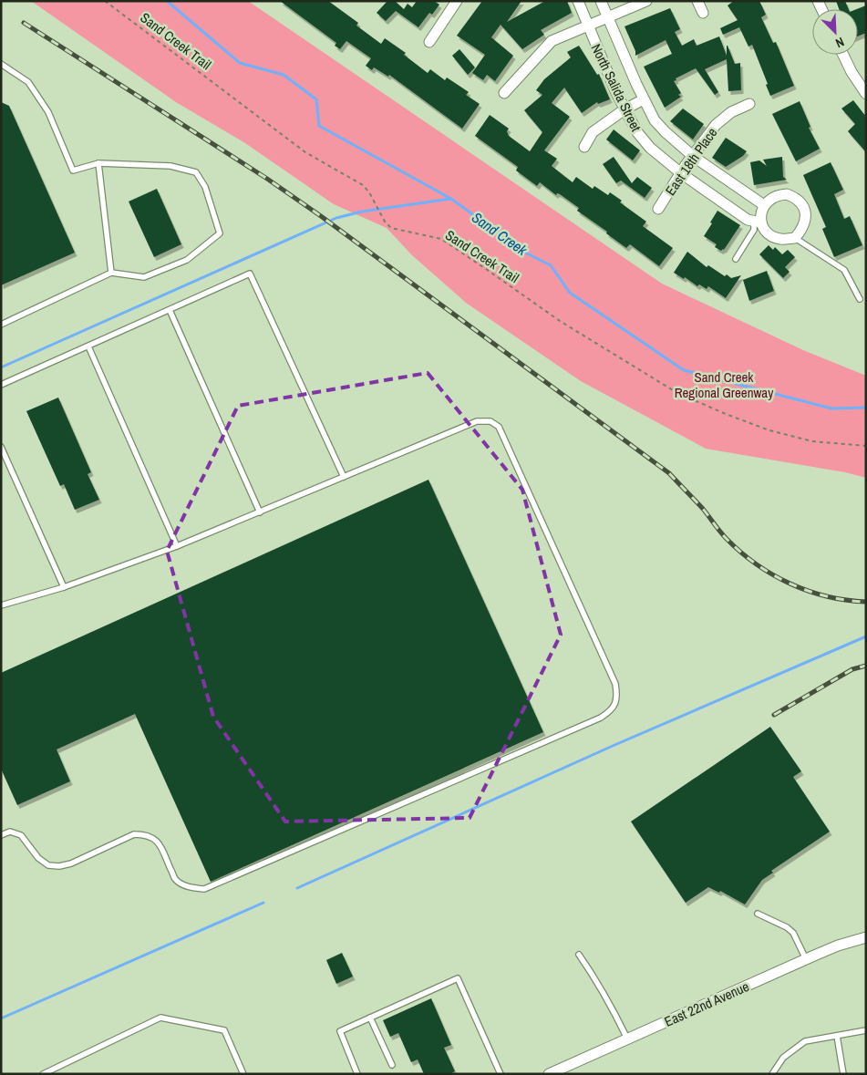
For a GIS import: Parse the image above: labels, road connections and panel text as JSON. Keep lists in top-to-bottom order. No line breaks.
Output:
{"streets":{"street":["North Salida Street","East 18th Place","East 22nd Avenue"],"path":["Sand Creek Trail"]},"crossings":[["North Salida Street","East 18th Place"]],"water":["Sand Creek"],"parks":["Sand Creek Regional Greenway"],"north":"bottom right"}
